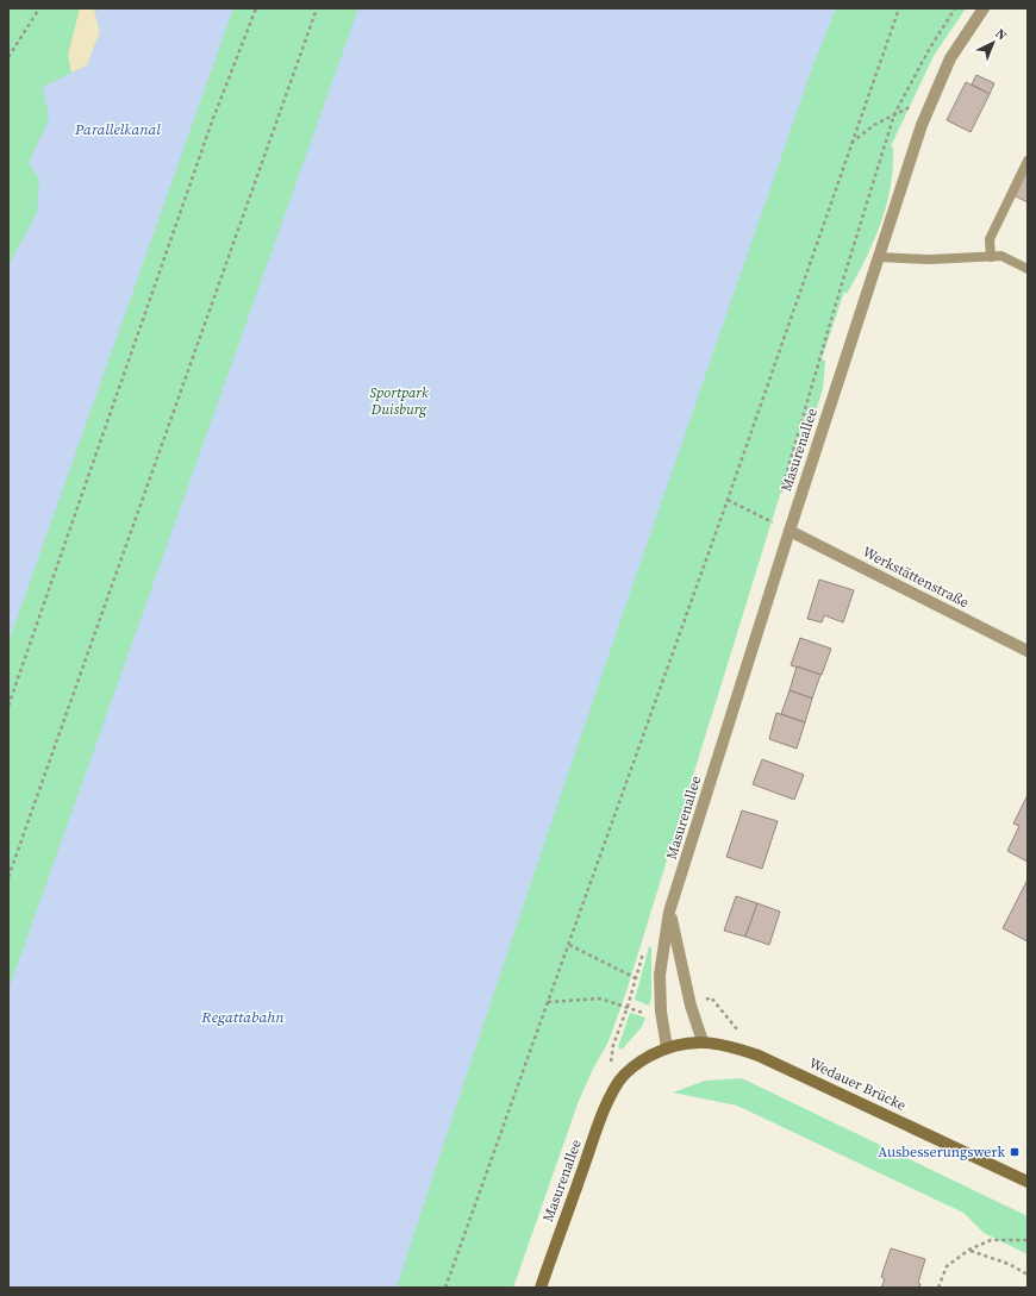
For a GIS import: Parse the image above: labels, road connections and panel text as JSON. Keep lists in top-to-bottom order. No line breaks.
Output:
{"streets":{"main road":["Masurenallee","Wedauer Brücke"],"street":["Werkstättenstraße"]},"crossings":[["Masurenallee","Werkstättenstraße"],["Masurenallee","Wedauer Brücke"]],"water":["Parallelkanal","Regattabahn"],"parks":["Sportpark Duisburg"],"places":{"transit":["Ausbesserungswerk"]},"north":"top right"}
